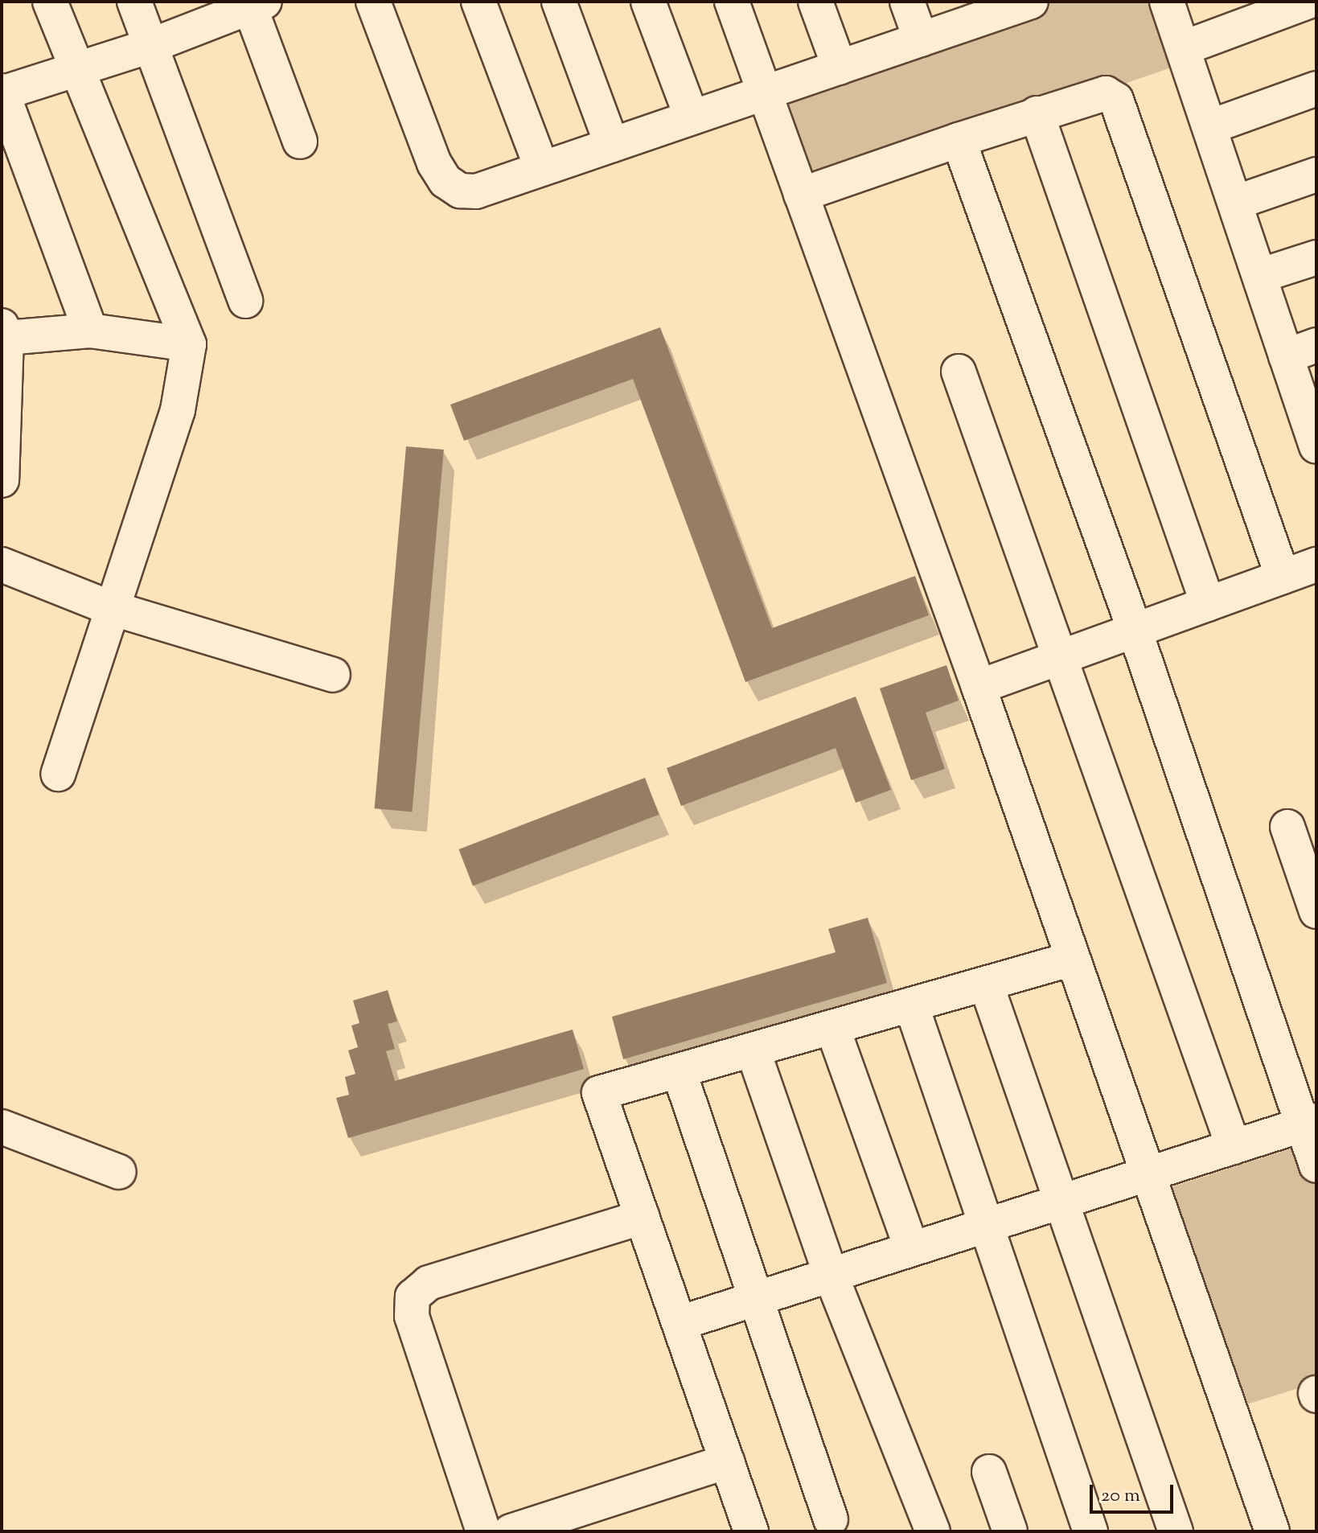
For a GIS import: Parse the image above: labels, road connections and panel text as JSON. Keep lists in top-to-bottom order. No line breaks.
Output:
{"scale_bar":"20 m"}
